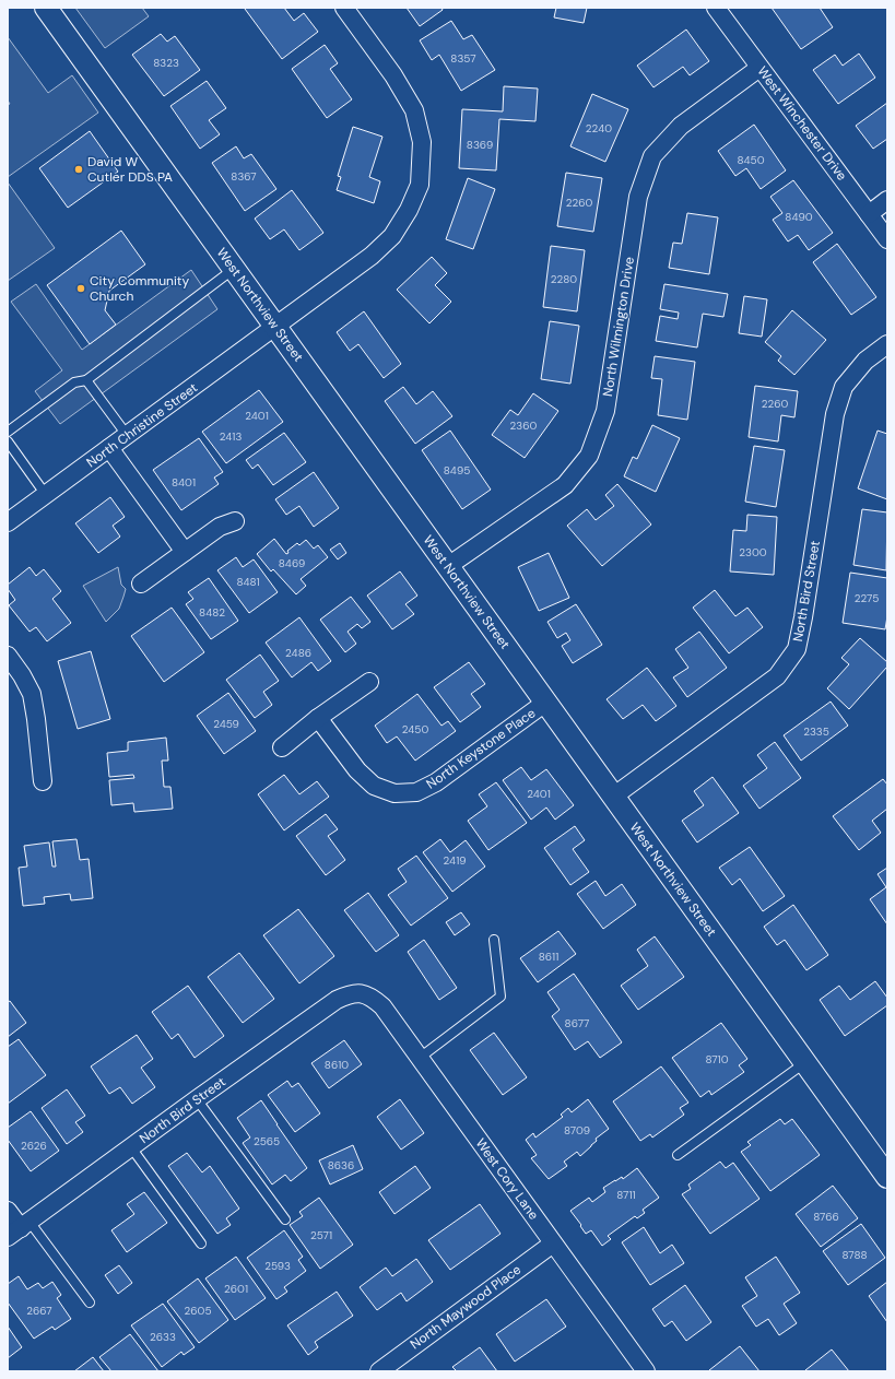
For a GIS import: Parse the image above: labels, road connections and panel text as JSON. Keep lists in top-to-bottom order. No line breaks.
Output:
{"streets":{"street":["West Winchester Drive","West Northview Street","North Wilmington Drive","North Christine Street","North Bird Street","North Keystone Place","West Cory Lane","North Maywood Place"]},"crossings":[["West Winchester Drive","North Wilmington Drive"],["West Northview Street","North Wilmington Drive"],["West Northview Street","North Christine Street"],["West Northview Street","North Bird Street"],["West Northview Street","North Keystone Place"],["North Bird Street","West Cory Lane"],["West Cory Lane","North Maywood Place"]],"places":["David W Cutler DDS PA","City Community Church"],"house_numbers":["8357","8323","2240","8369","8450","8367","2260","8490","2280","2260","2401","2360","2413","8495","8401","2300","8469","8481","2275","8482","2486","2459","2450","2335","2401","2419","8611","8677","8710","8610","8709","2565","2626","8636","8711","8766","2571","8788","2593","2601","2667","2605","2633"]}
